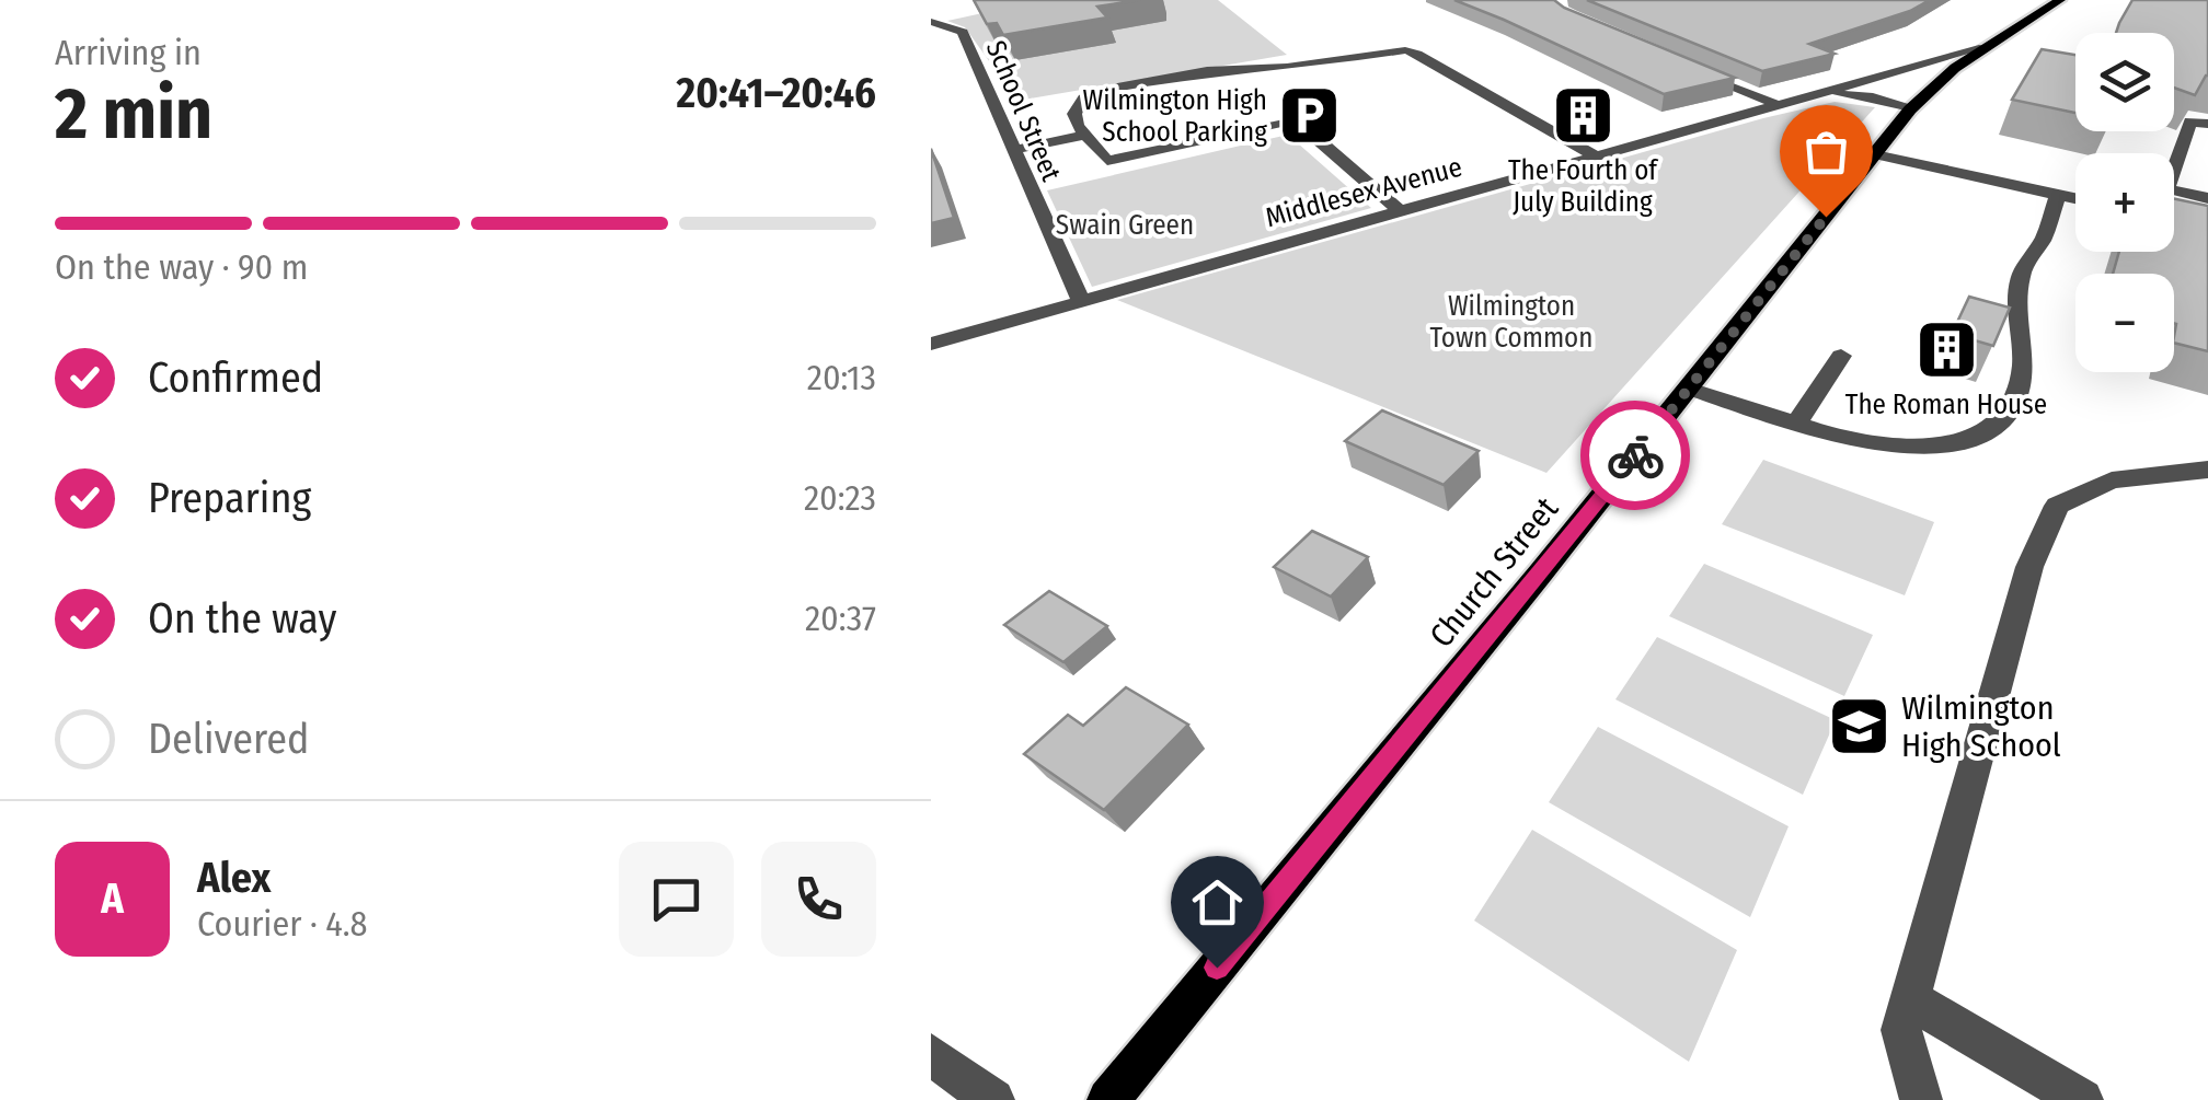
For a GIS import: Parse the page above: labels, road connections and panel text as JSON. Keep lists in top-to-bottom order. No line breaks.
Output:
{"streets":{"main road":["Middlesex Avenue","Church Street"],"street":["School Street"]},"crossings":[["School Street","Middlesex Avenue"],["Middlesex Avenue","Church Street"]],"parks":["Swain Green","Wilmington Town Common"],"places":{"parking":["Wilmington High School Parking"],"building":["The Fourth of July Building","The Roman House"],"school or university":["Wilmington High School"]},"page":{"heading":["2 min","Arriving in","20:41–20:46"],"panel":["Alex","Courier · 4.8"],"map_buttons":["+","−"],"bar":"On the way · 90 m","list":[["Confirmed","20:13"],["Preparing","20:23"],["On the way","20:37"],"Delivered"],"round":"A"}}
